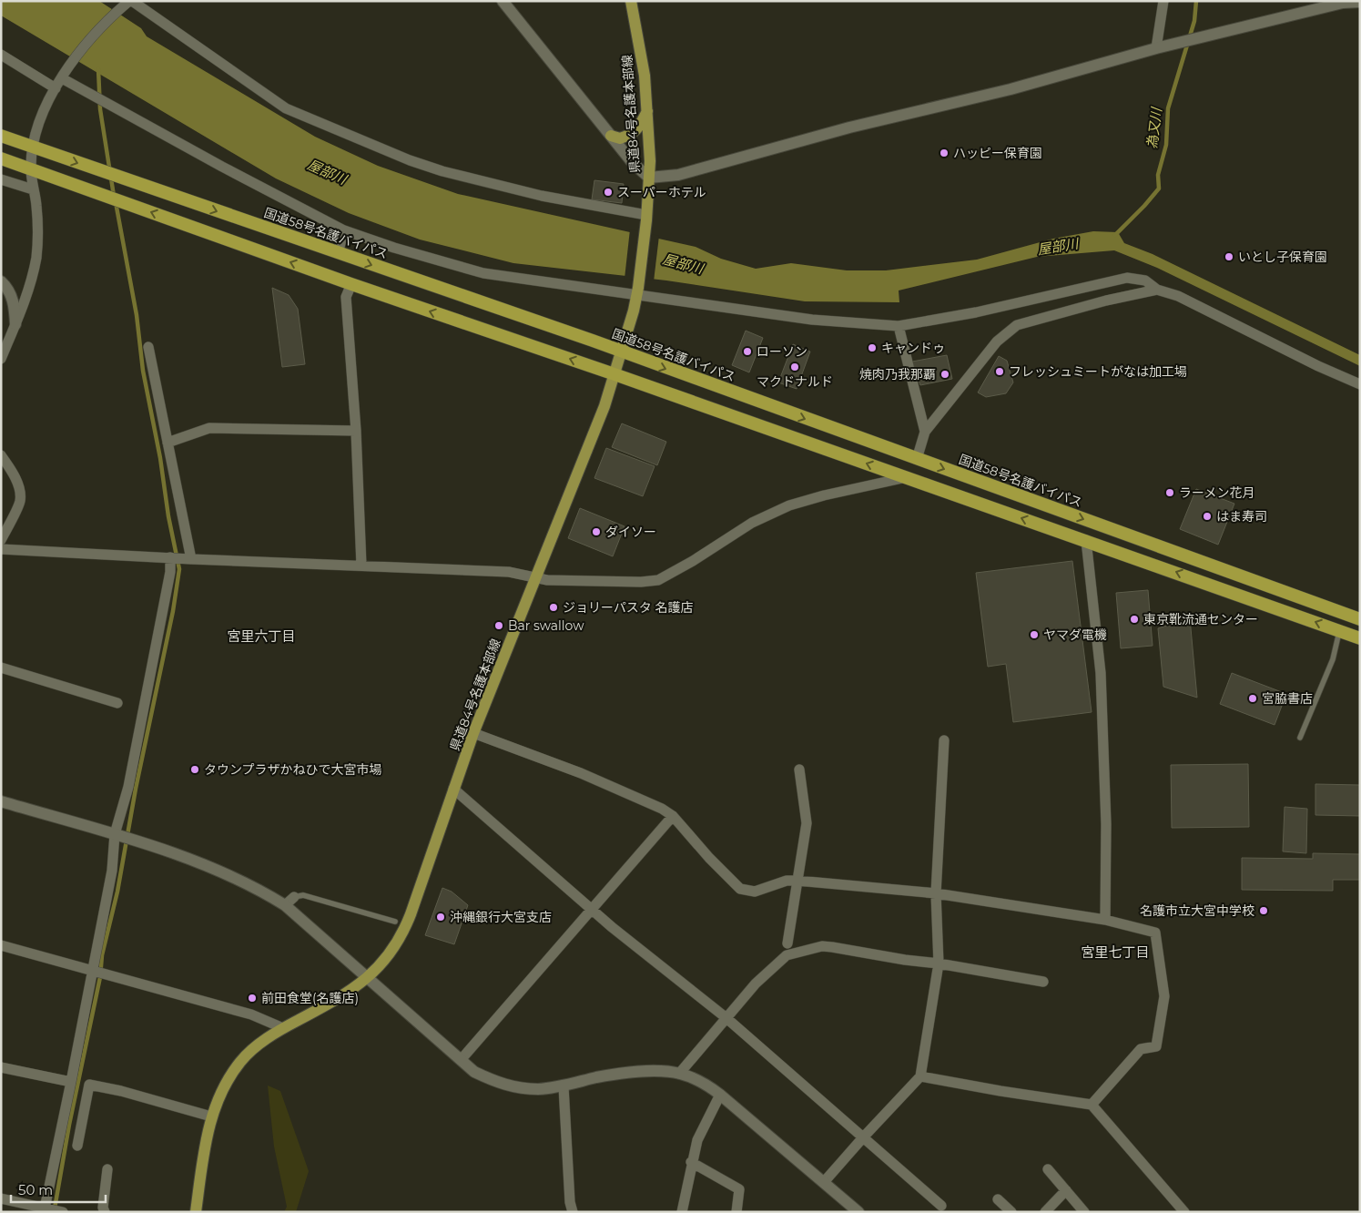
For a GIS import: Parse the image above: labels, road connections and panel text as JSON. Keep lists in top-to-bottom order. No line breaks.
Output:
{"streets":{"highway":["国道58号名護バイパス"],"main road":["県道84号名護本部線"]},"crossings":[["県道84号名護本部線","国道58号名護バイパス"]],"districts":["宮里六丁目","宮里七丁目"],"water":["為又川","屋部川"],"places":["ハッピー保育園","スーパーホテル","いとし子保育園","キャンドゥ","ローソン","マクドナルド","フレッシュミートがなは加工場","焼肉乃我那覇","ラーメン花月","はま寿司","ダイソー","ジョリーパスタ 名護店","東京靴流通センター","Bar swallow","ヤマダ電機","宮脇書店","タウンプラザかねひで大宮市場","名護市立大宮中学校","沖縄銀行大宮支店","前田食堂(名護店)"],"scale_bar":"50 m"}
